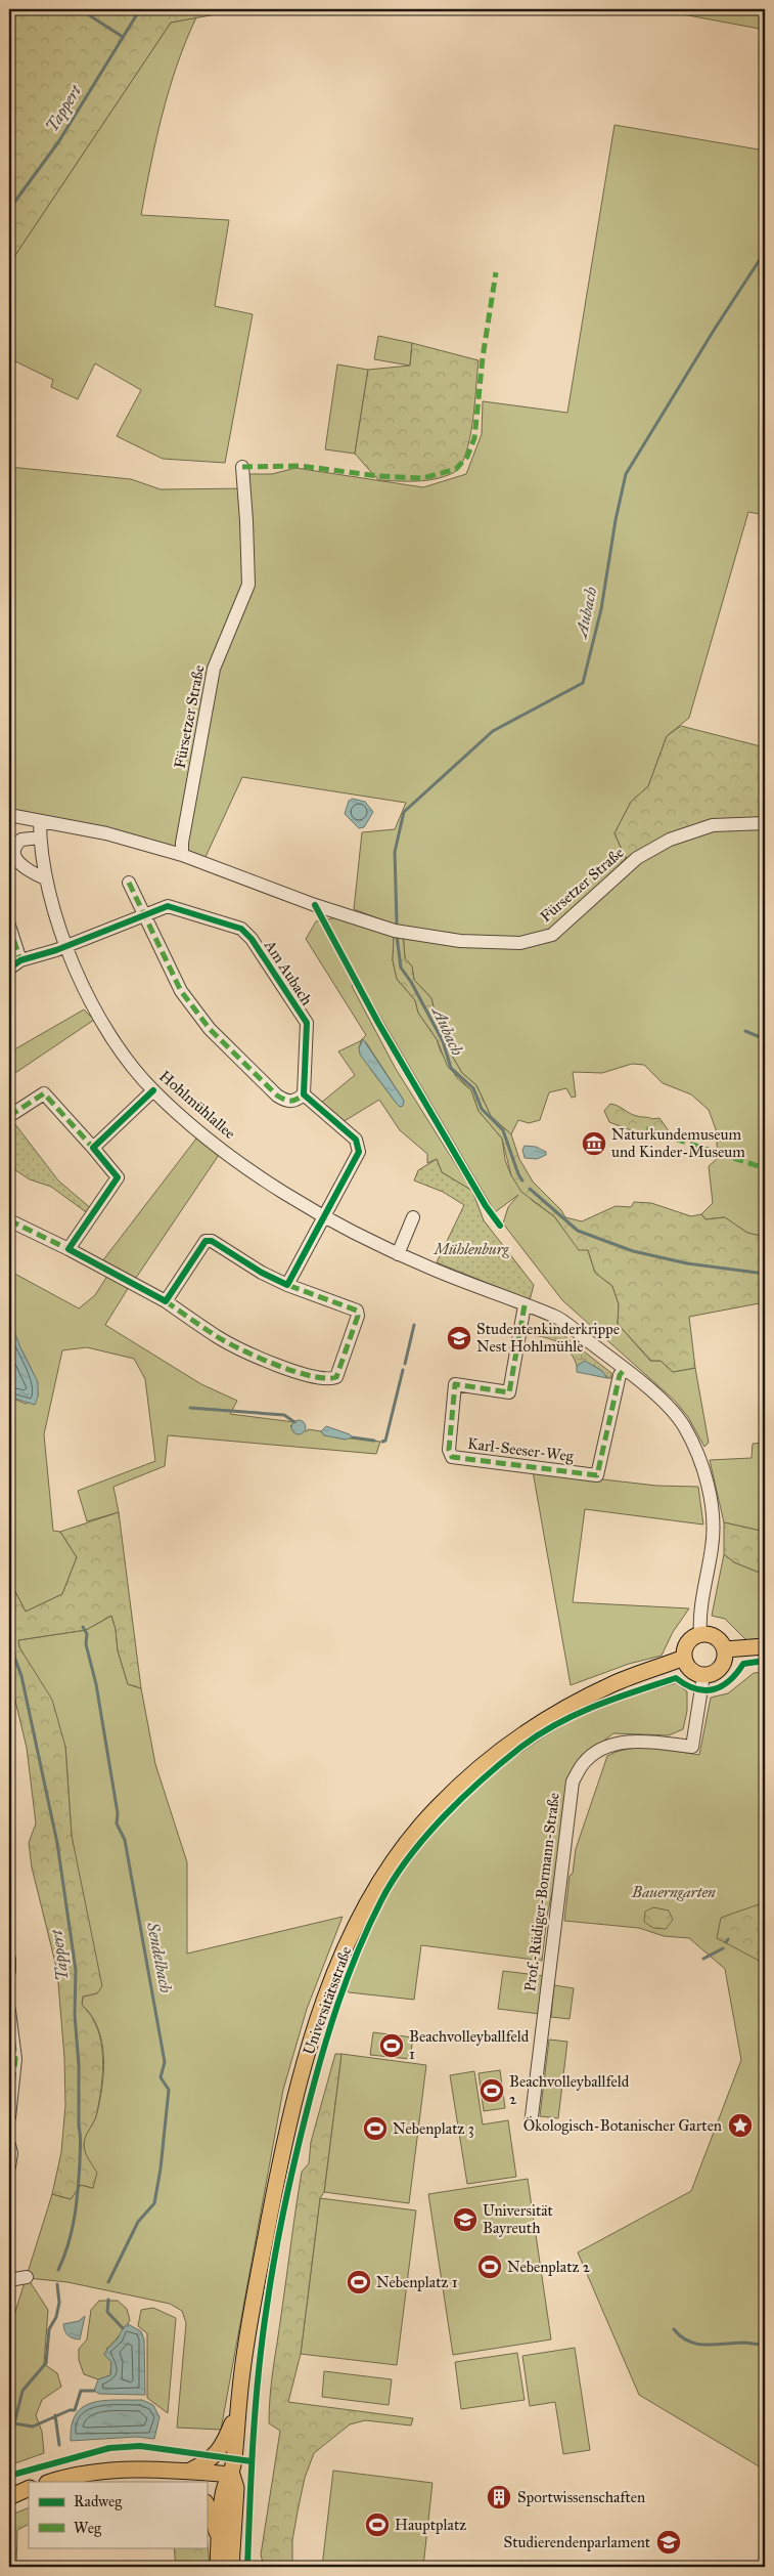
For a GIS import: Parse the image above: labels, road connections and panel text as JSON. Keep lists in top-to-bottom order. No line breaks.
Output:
{"streets":{"main road":["Universitätsstraße"],"street":["Fürsetzer Straße","Am Aubach","Hohlmühlallee","Karl-Seeser-Weg","Prof.-Rüdiger-Bormann-Straße"]},"crossings":[["Fürsetzer Straße","Hohlmühlallee"],["Am Aubach","Hohlmühlallee"],["Hohlmühlallee","Karl-Seeser-Weg"],["Hohlmühlallee","Prof.-Rüdiger-Bormann-Straße"],["Hohlmühlallee","Universitätsstraße"],["Prof.-Rüdiger-Bormann-Straße","Universitätsstraße"]],"water":["Tappert","Aubach","Sendelbach"],"parks":["Mühlenburg","Bauerngarten"],"places":{"museum":["Naturkundemuseum und Kinder-Museum"],"school or university":["Studentenkinderkrippe Nest Hohlmühle","Universität Bayreuth","Studierendenparlament"],"sports":["Beachvolleyballfeld 1","Beachvolleyballfeld 2","Nebenplatz 3","Nebenplatz 2","Nebenplatz 1","Hauptplatz"],"place":["Ökologisch-Botanischer Garten"],"building":["Sportwissenschaften"]},"legend":["Radweg","Weg"]}
